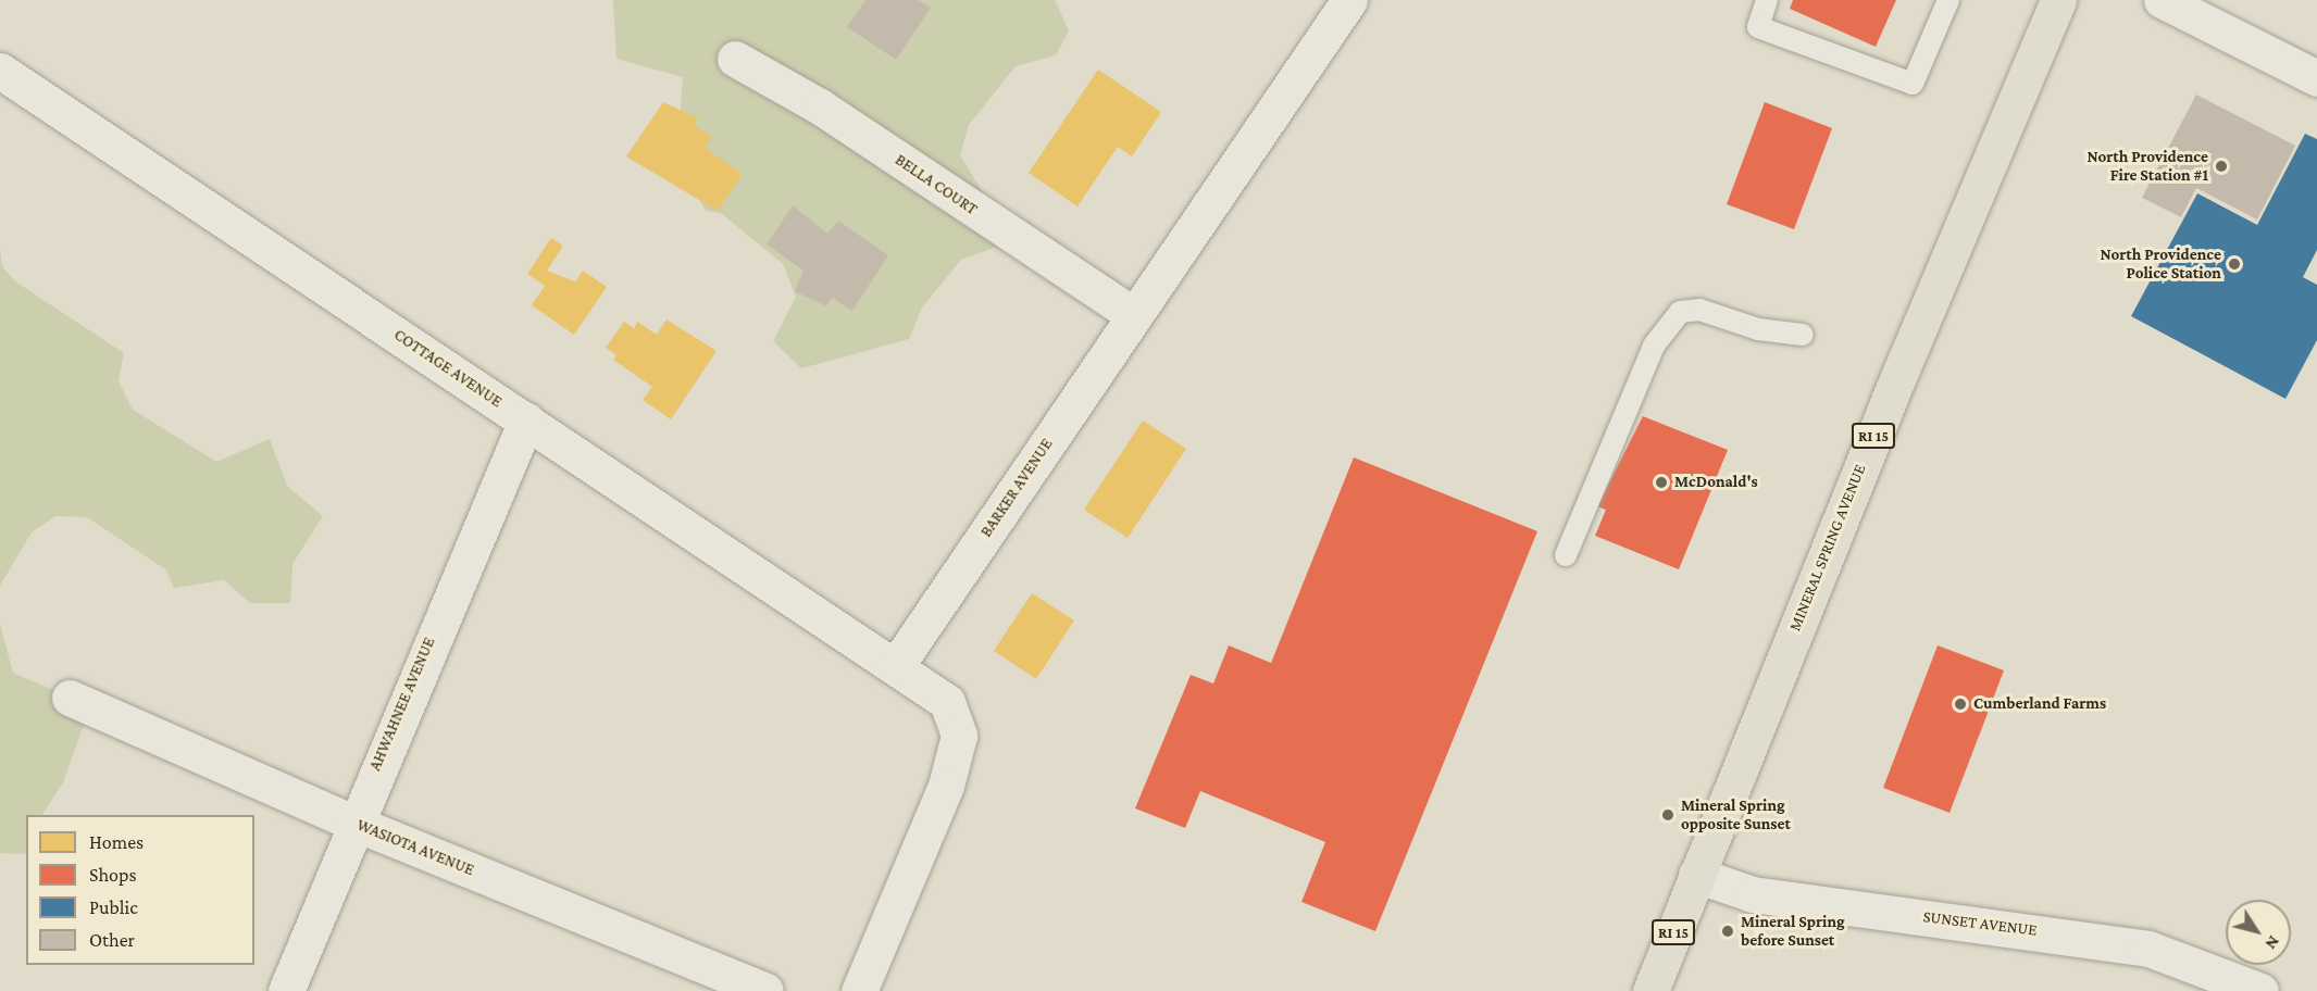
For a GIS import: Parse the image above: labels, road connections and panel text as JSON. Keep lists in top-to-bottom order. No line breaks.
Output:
{"streets":{"main road":["RI 15","MINERAL SPRING AVENUE"],"street":["BELLA COURT","COTTAGE AVENUE","BARKER AVENUE","AHWAHNEE AVENUE","WASIOTA AVENUE","SUNSET AVENUE"]},"crossings":[["BELLA COURT","BARKER AVENUE"],["COTTAGE AVENUE","BARKER AVENUE"],["COTTAGE AVENUE","AHWAHNEE AVENUE"],["MINERAL SPRING AVENUE","SUNSET AVENUE"],["AHWAHNEE AVENUE","WASIOTA AVENUE"]],"places":["North Providence Fire Station #1","North Providence Police Station","McDonald's","Cumberland Farms","Mineral Spring opposite Sunset","Mineral Spring before Sunset"],"legend":["Homes","Shops","Public","Other"],"north":"bottom right"}
